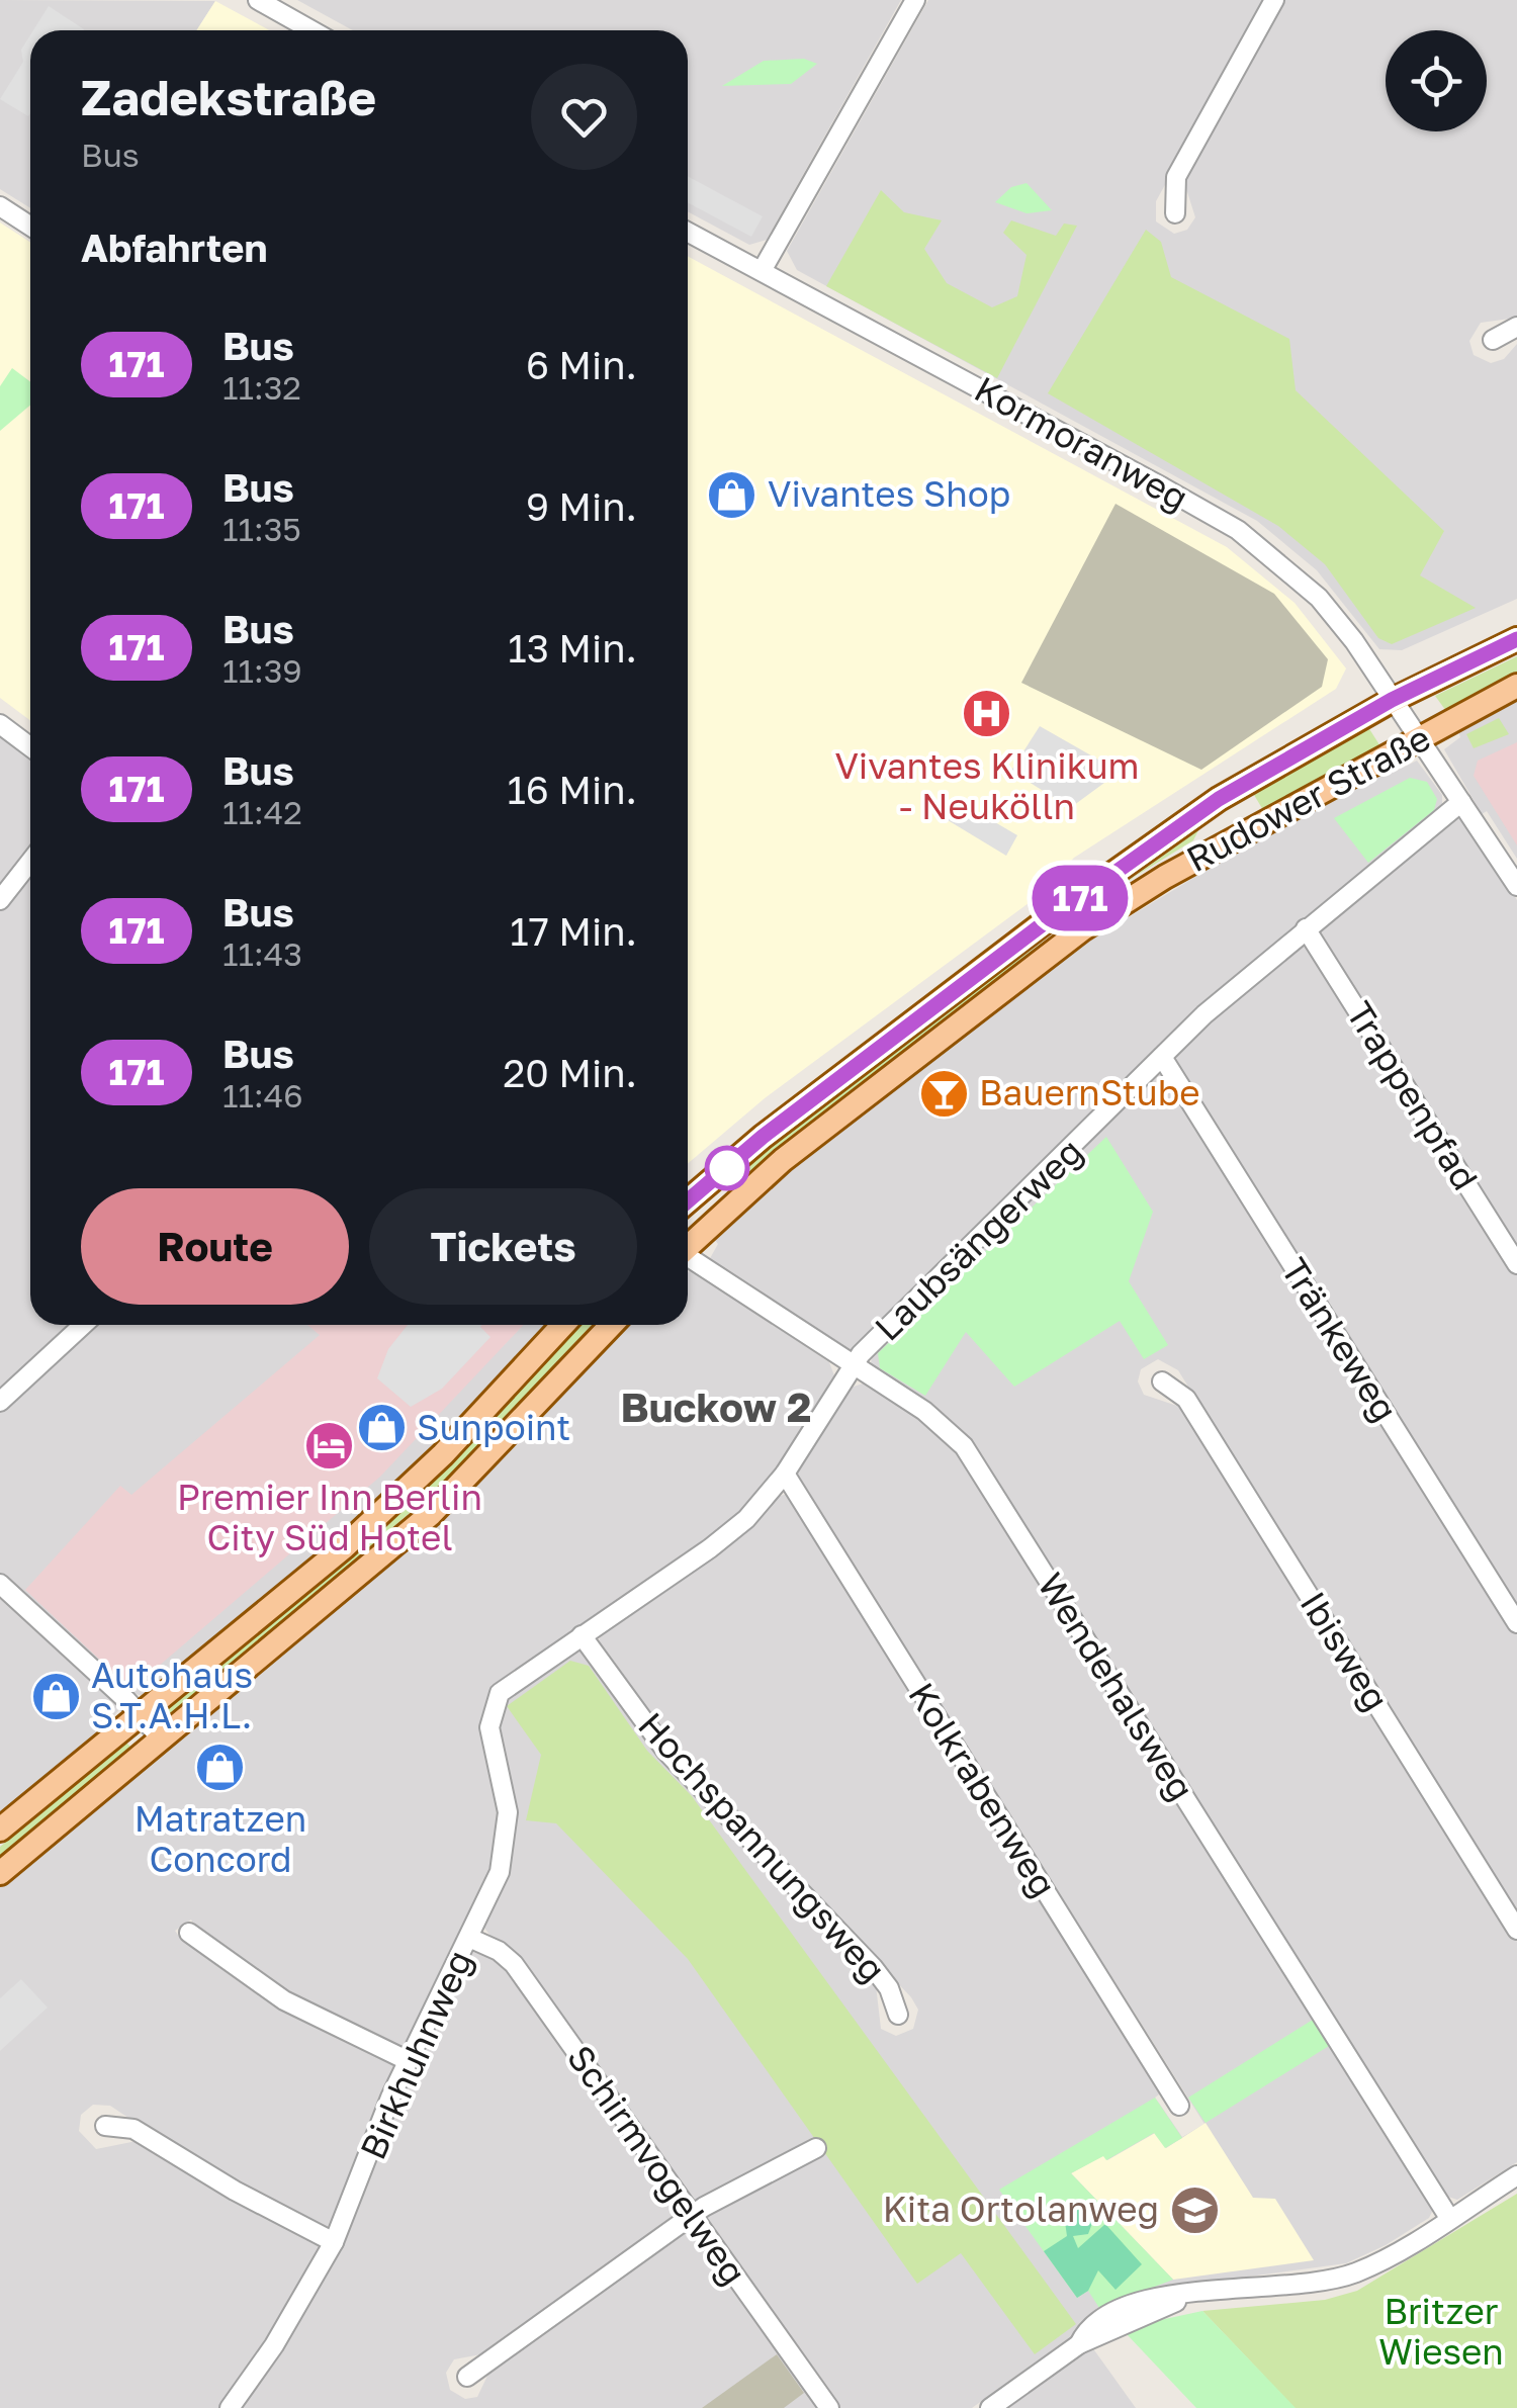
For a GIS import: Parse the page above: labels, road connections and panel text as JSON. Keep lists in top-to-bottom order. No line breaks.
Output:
{"streets":{"main road":["Rudower Straße"],"street":["Kormoranweg","Trappenpfad","Laubsängerweg","Tränkeweg","Ibisweg","Wendehalsweg","Kolkrabenweg","Hochspannungsweg","Birkhuhnweg","Schirmvogelweg"]},"crossings":[["Kormoranweg","Rudower Straße"],["Kormoranweg","Laubsängerweg"],["Trappenpfad","Laubsängerweg"],["Laubsängerweg","Tränkeweg"],["Laubsängerweg","Wendehalsweg"],["Laubsängerweg","Kolkrabenweg"],["Laubsängerweg","Hochspannungsweg"],["Laubsängerweg","Birkhuhnweg"],["Birkhuhnweg","Schirmvogelweg"]],"districts":["Buckow 2"],"parks":["Britzer Wiesen"],"places":{"shop":["Vivantes Shop","Sunpoint","Autohaus S.T.A.H.L.","Matratzen Concord"],"hospital":["Vivantes Klinikum - Neukölln"],"bar":["BauernStube"],"hotel":["Premier Inn Berlin City Süd Hotel"],"school or university":["Kita Ortolanweg"]},"lines":["bus line 171"],"page":{"on_map":"171","heading":[["Zadekstraße","Bus"],"Abfahrten"],"list":[{"mark":"171","name":"Bus","note":"11:32","value":"6 Min."},{"mark":"171","name":"Bus","note":"11:35","value":"9 Min."},{"mark":"171","name":"Bus","note":"11:39","value":"13 Min."},{"mark":"171","name":"Bus","note":"11:42","value":"16 Min."},{"mark":"171","name":"Bus","note":"11:43","value":"17 Min."},{"mark":"171","name":"Bus","note":"11:46","value":"20 Min."}],"buttons":["Route","Tickets"]}}
